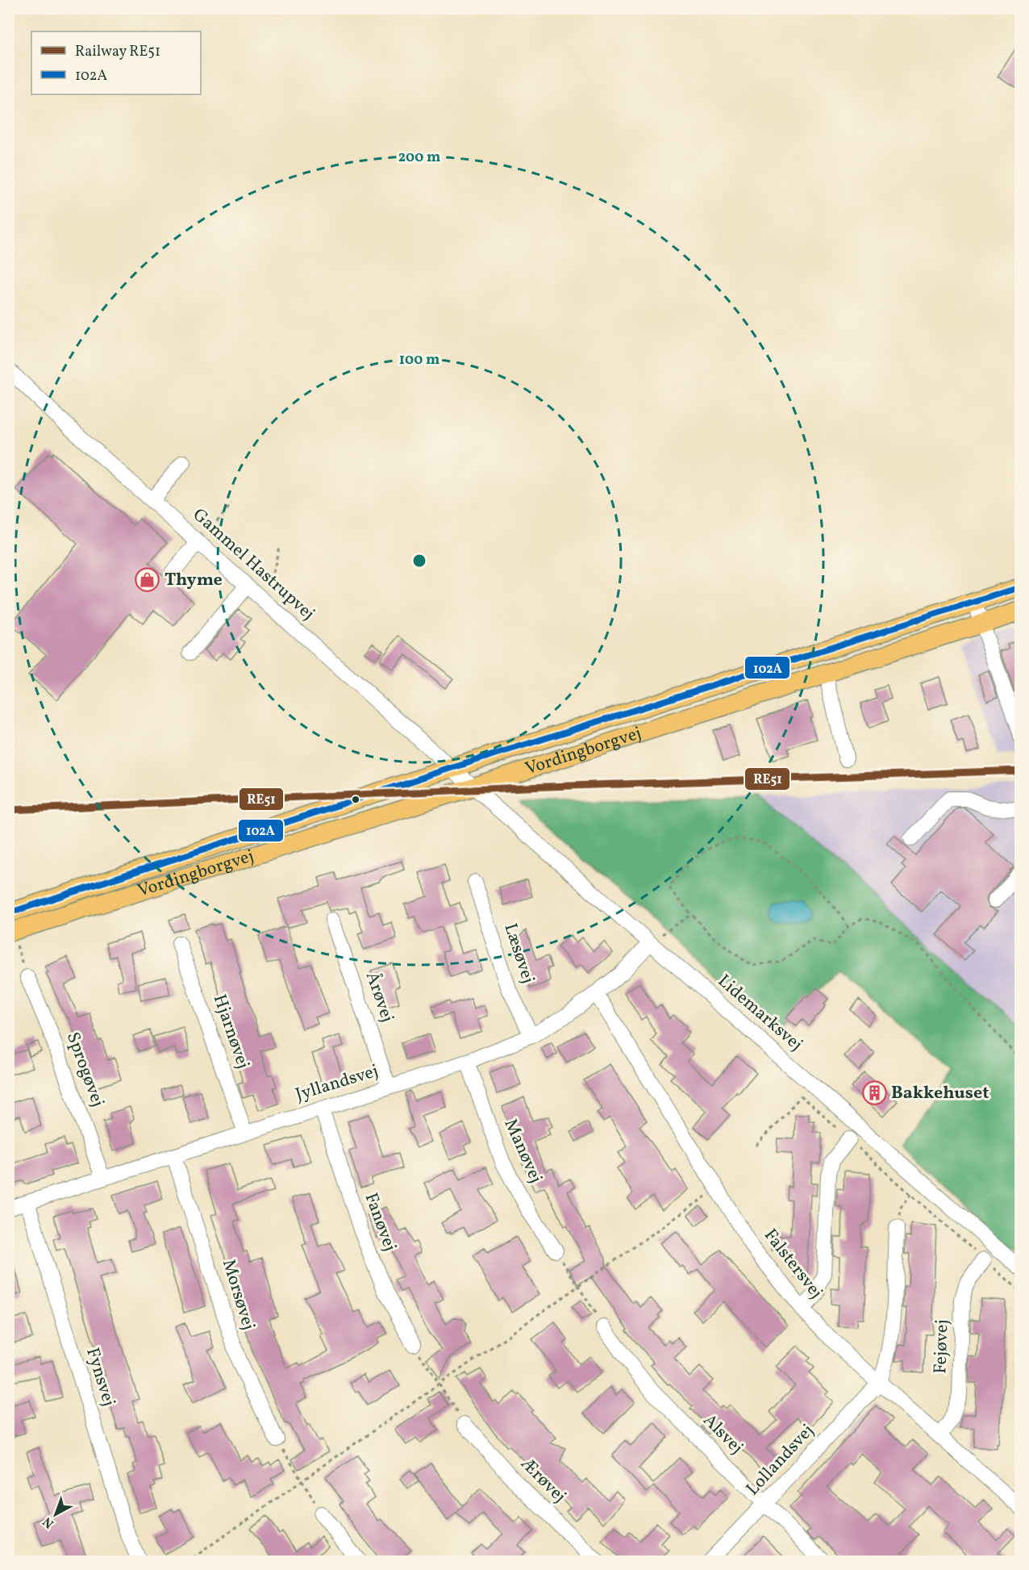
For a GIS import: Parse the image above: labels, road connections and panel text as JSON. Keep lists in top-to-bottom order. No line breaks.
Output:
{"streets":{"main road":["Vordingborgvej"],"street":["Gammel Hastrupvej","Læsøvej","Årøvej","Lidemarksvej","Hjarnøvej","Sprogøvej","Jyllandsvej","Manøvej","Fanøvej","Falstersvej","Morsøvej","Fejøvej","Fynsvej","Alsvej","Lollandsvej","Ærøvej"]},"crossings":[["Gammel Hastrupvej","Vordingborgvej"],["Gammel Hastrupvej","Lidemarksvej"],["Vordingborgvej","Lidemarksvej"],["Læsøvej","Jyllandsvej"],["Årøvej","Jyllandsvej"],["Lidemarksvej","Jyllandsvej"],["Hjarnøvej","Jyllandsvej"],["Sprogøvej","Jyllandsvej"],["Jyllandsvej","Manøvej"],["Jyllandsvej","Fanøvej"],["Jyllandsvej","Falstersvej"],["Jyllandsvej","Morsøvej"],["Jyllandsvej","Fynsvej"],["Falstersvej","Fejøvej"],["Falstersvej","Lollandsvej"],["Alsvej","Lollandsvej"]],"places":{"shop":["Thyme"],"building":["Bakkehuset"]},"lines":["transit line 102A","rail line RE51"],"legend":["Railway RE51","102A"],"north":"bottom left","rings":["200 m","100 m"]}
